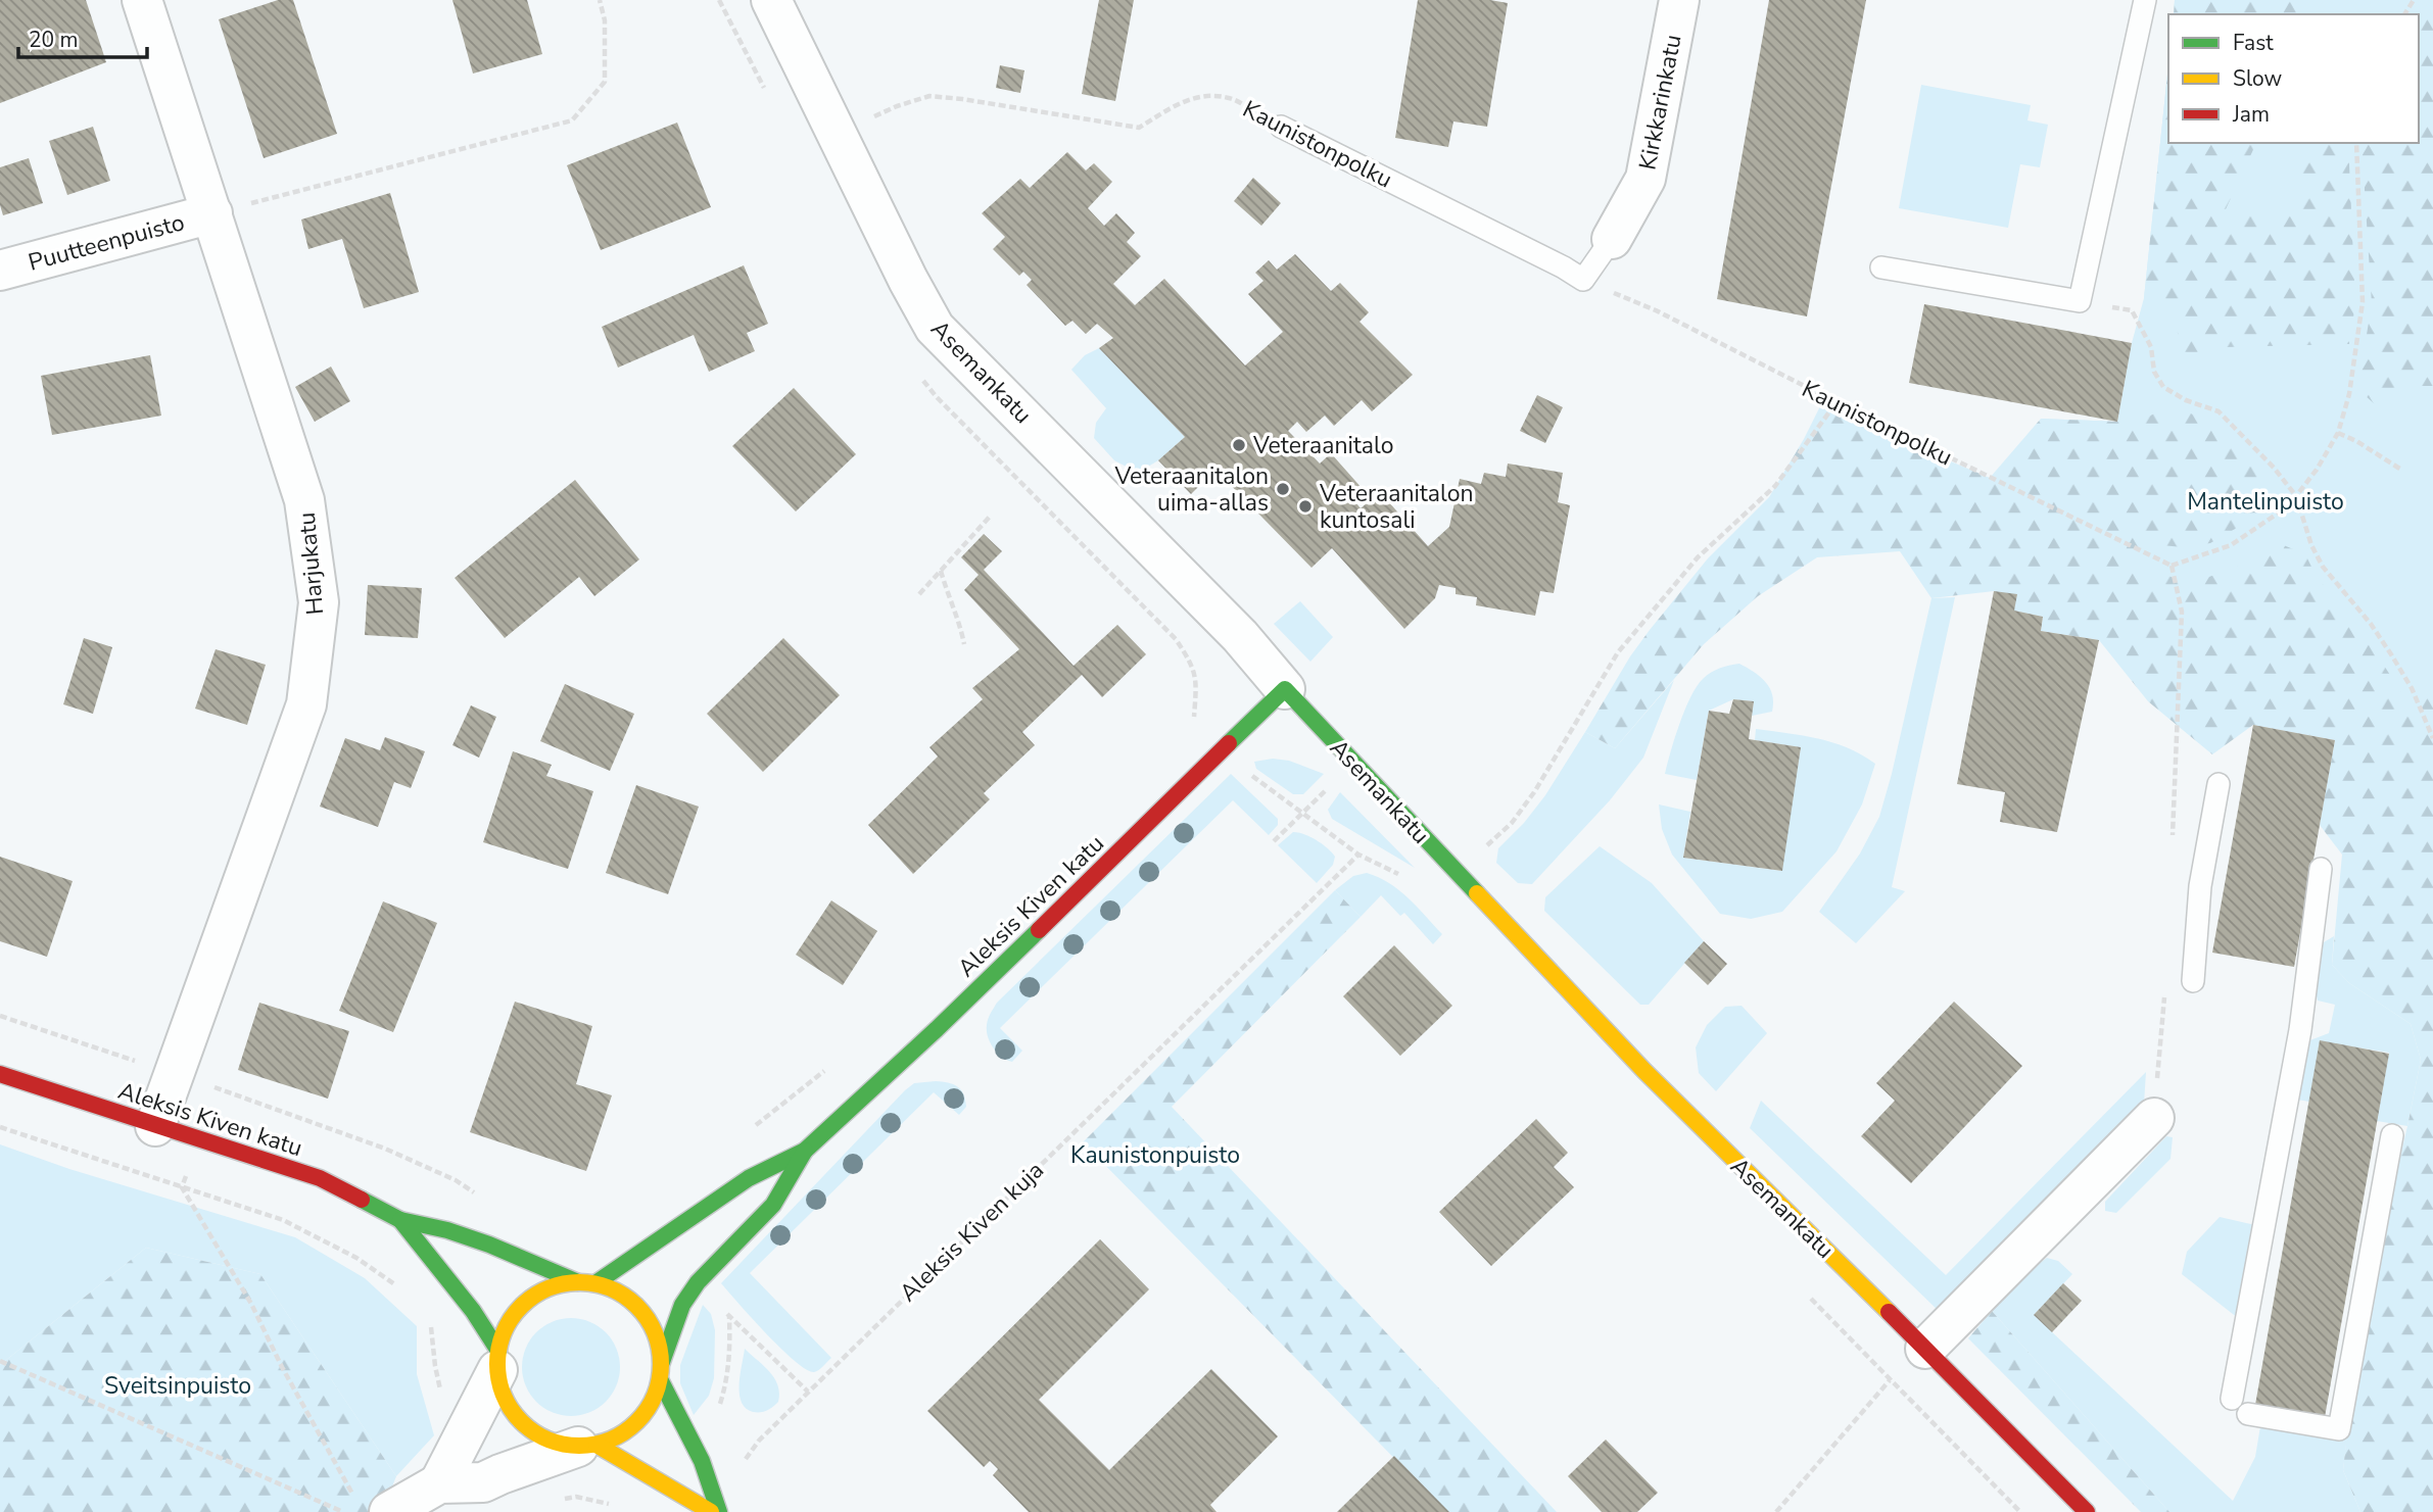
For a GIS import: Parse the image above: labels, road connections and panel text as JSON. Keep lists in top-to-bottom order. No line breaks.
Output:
{"streets":{"street":["Kirkkarinkatu","Puutteenpuisto","Asemankatu","Harjukatu","Aleksis Kiven katu"],"lane":["Kaunistonpolku"],"path":["Aleksis Kiven kuja"]},"crossings":[["Kaunistonpolku","Asemankatu"],["Puutteenpuisto","Harjukatu"],["Asemankatu","Aleksis Kiven katu"],["Harjukatu","Aleksis Kiven katu"]],"parks":["Mantelinpuisto","Kaunistonpuisto","Sveitsinpuisto"],"places":["Veteraanitalo","Veteraanitalon uima-allas","Veteraanitalon kuntosali"],"legend":["Fast","Slow","Jam"],"scale_bar":"20 m"}
